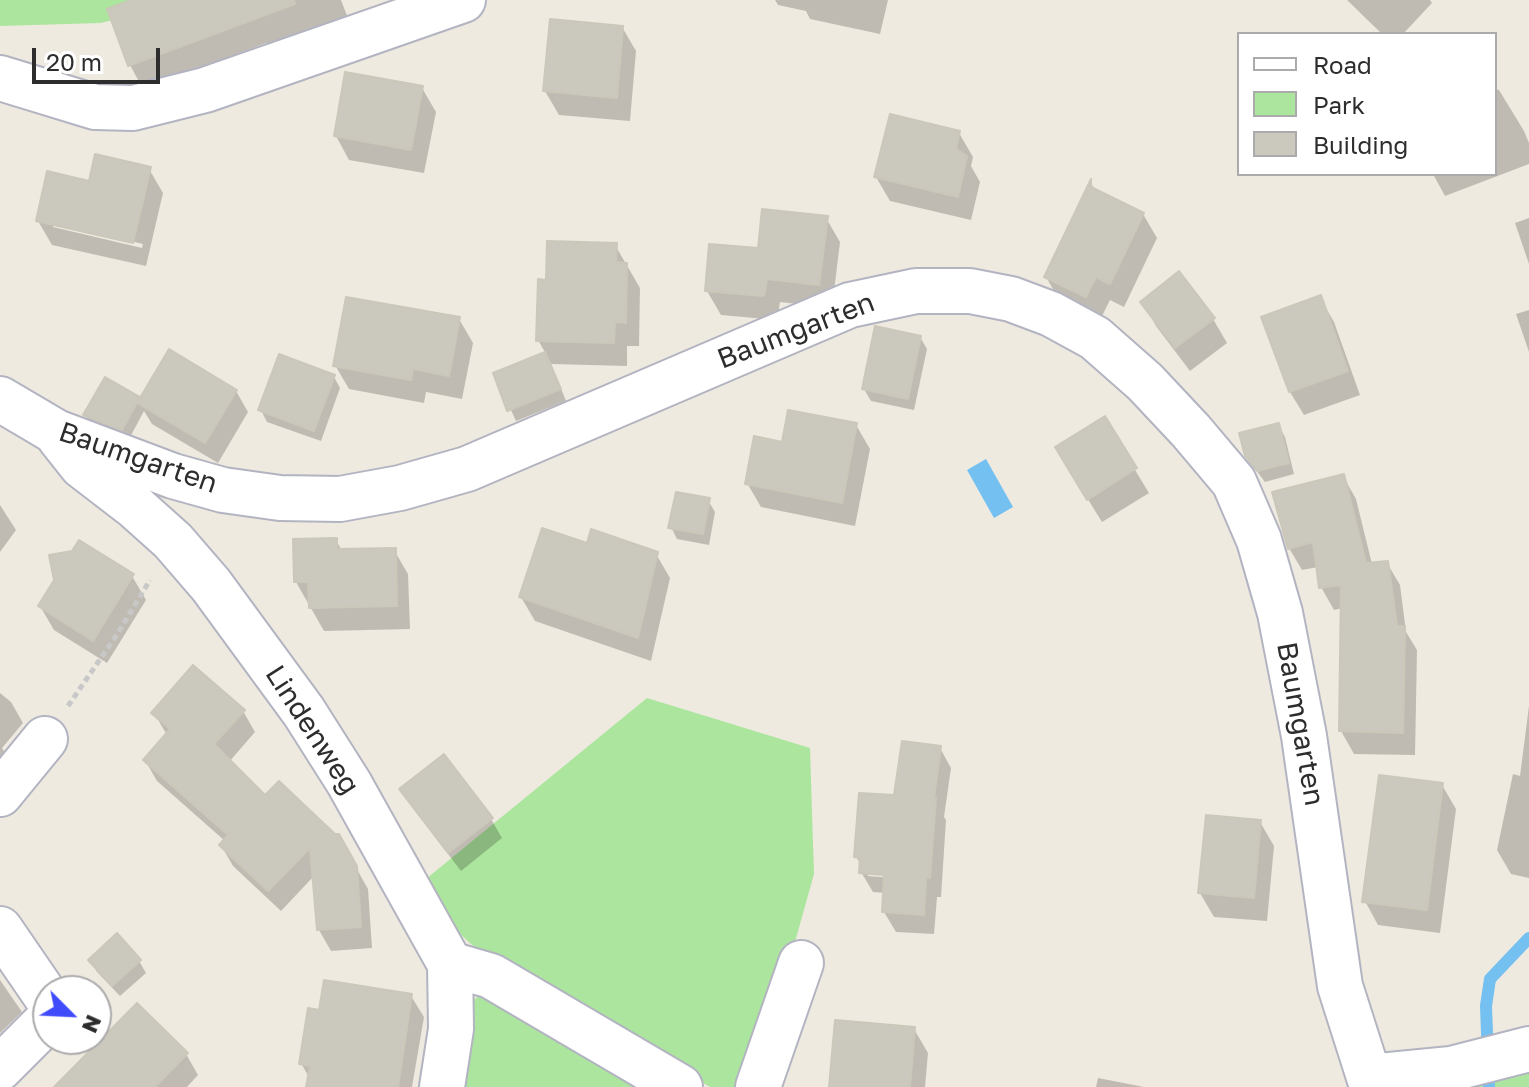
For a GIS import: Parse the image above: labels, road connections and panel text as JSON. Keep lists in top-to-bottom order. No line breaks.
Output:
{"streets":{"street":["Baumgarten","Lindenweg"]},"crossings":[["Baumgarten","Lindenweg"]],"legend":["Road","Park","Building"],"scale_bar":"20 m","north":"bottom right"}
